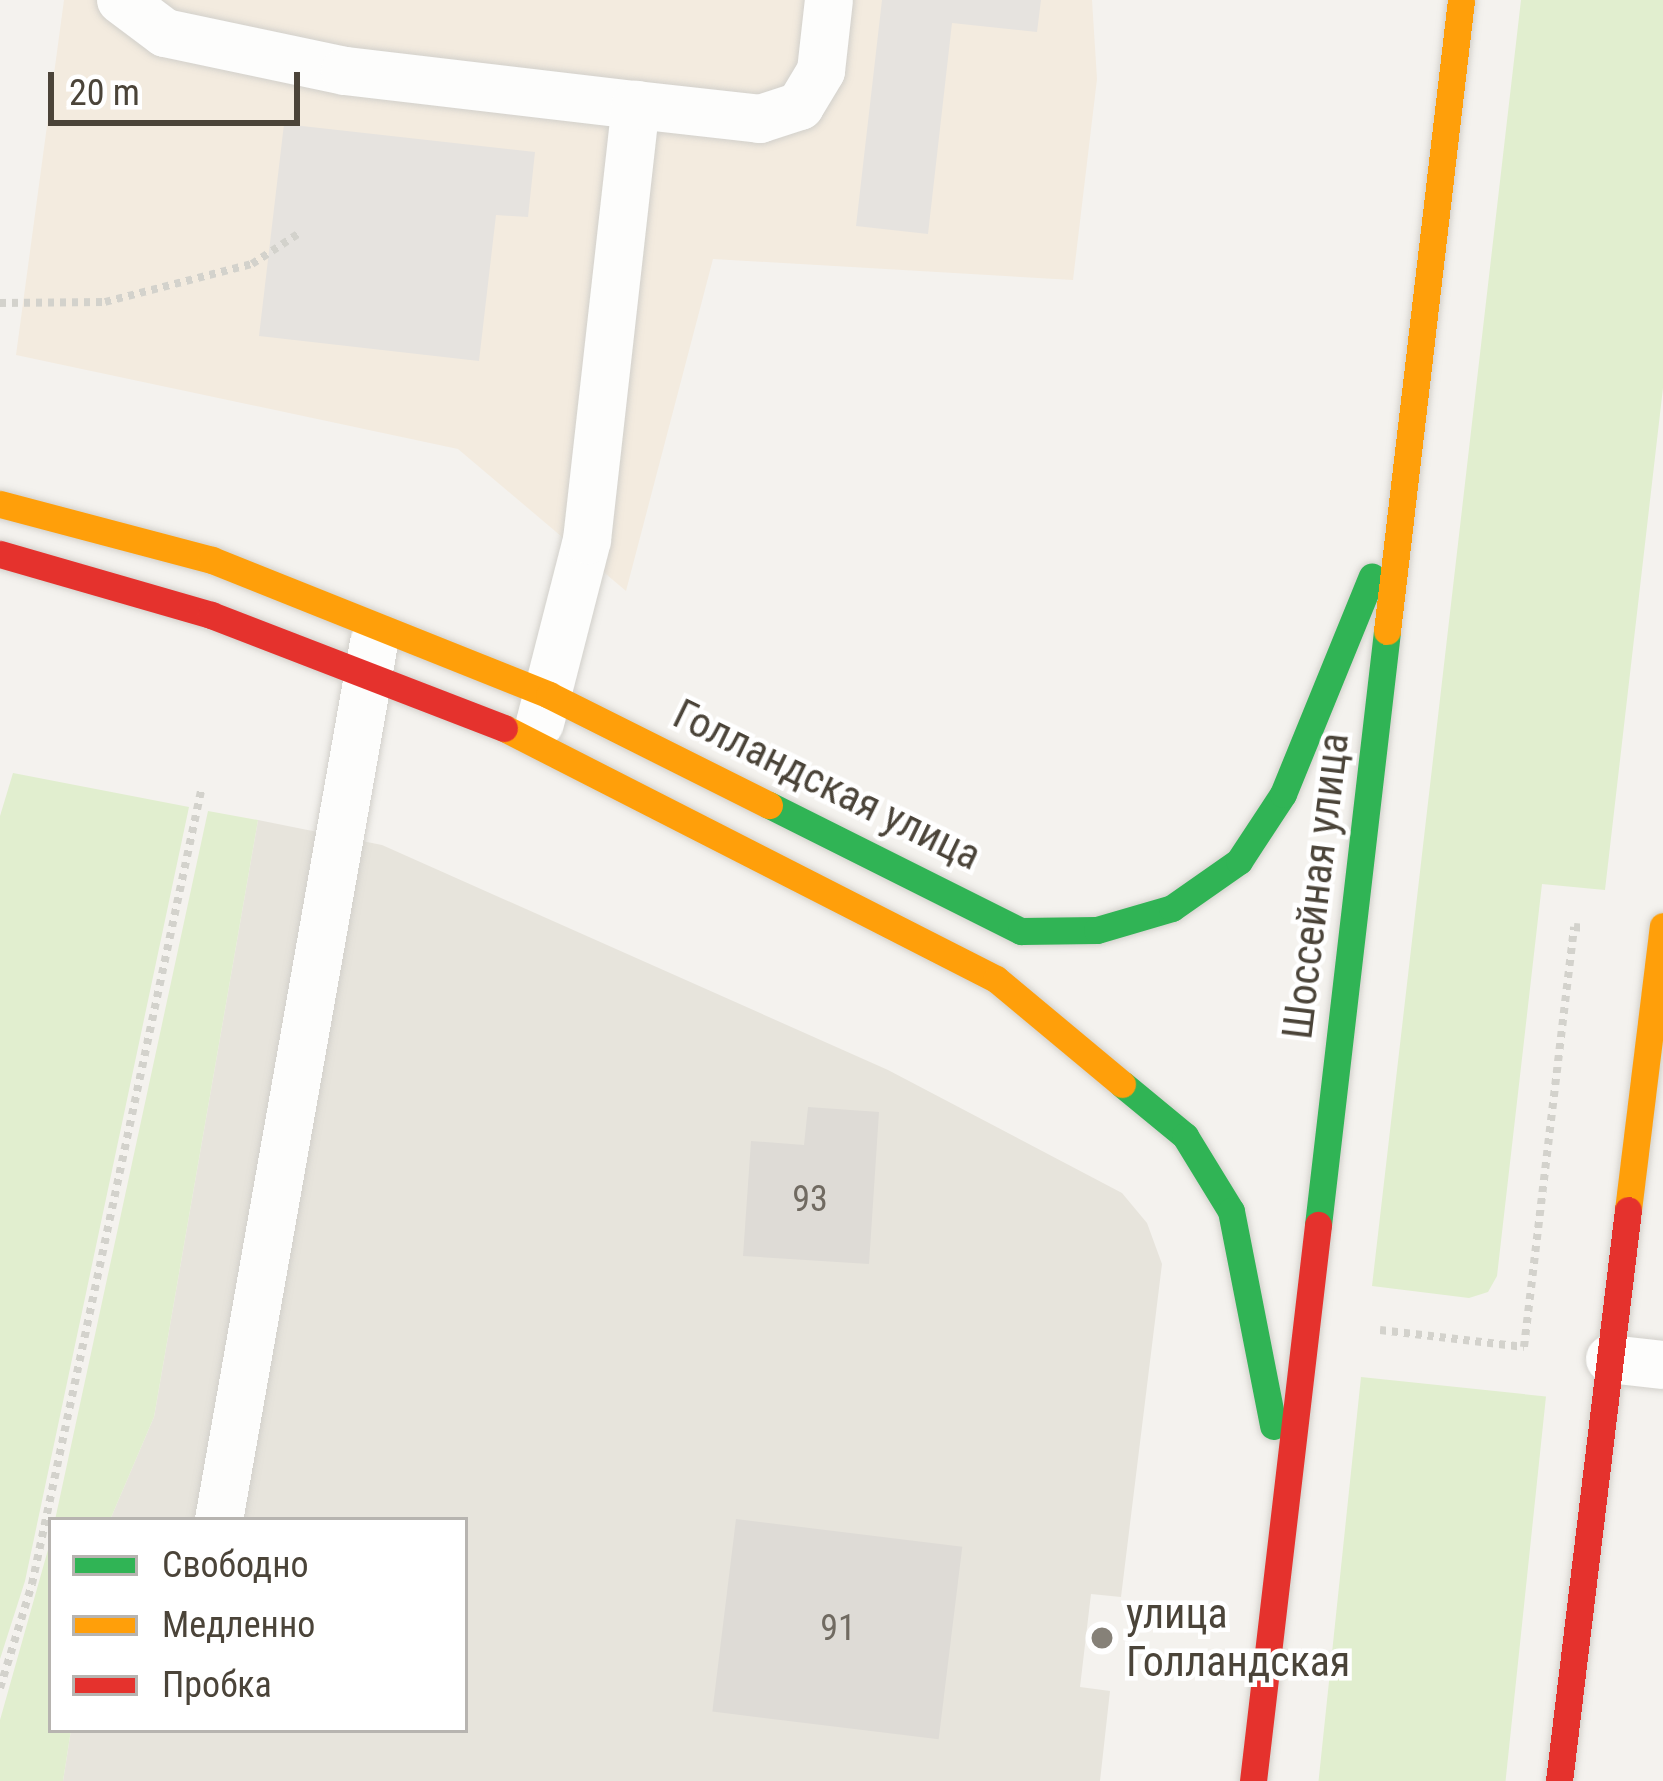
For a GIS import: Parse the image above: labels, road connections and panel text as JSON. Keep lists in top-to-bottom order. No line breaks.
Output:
{"streets":{"street":["Голландская улица","Шоссейная улица"]},"crossings":[["Голландская улица","Шоссейная улица"]],"places":["улица Голландская"],"house_numbers":["93","91"],"legend":["Свободно","Медленно","Пробка"],"scale_bar":"20 m"}
